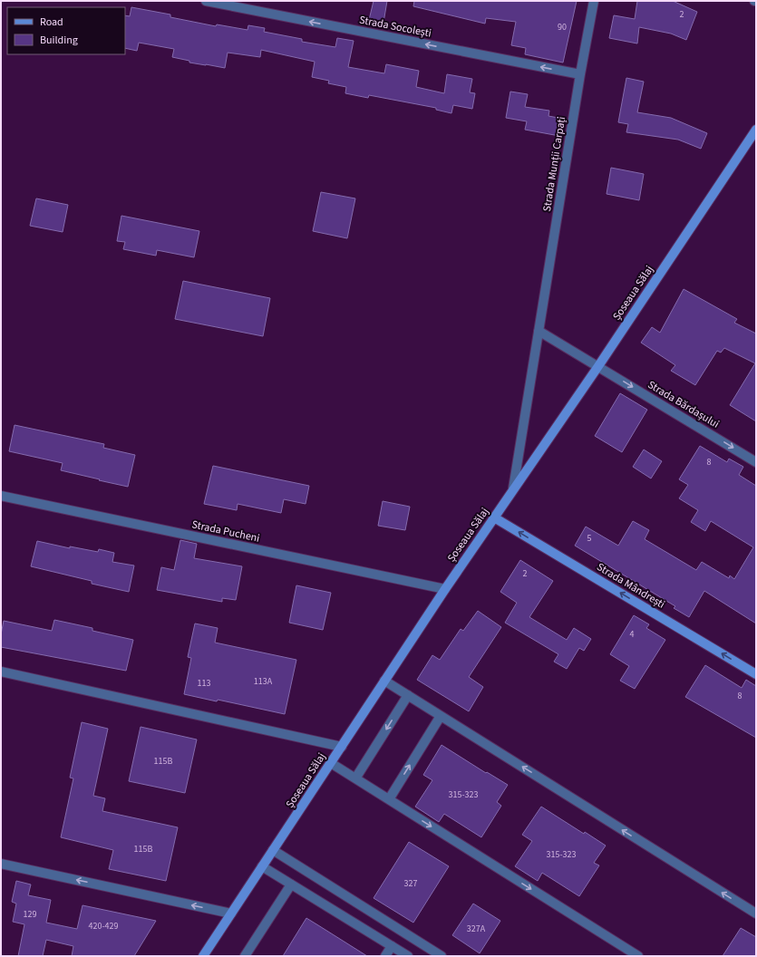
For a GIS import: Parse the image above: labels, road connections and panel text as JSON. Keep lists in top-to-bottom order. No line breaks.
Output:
{"streets":{"street":["Strada Socolești","Strada Munții Carpați","Șoseaua Sălaj","Strada Bărdașului","Strada Pucheni","Strada Mândrești"]},"crossings":[["Strada Socolești","Strada Munții Carpați"],["Strada Munții Carpați","Șoseaua Sălaj"],["Șoseaua Sălaj","Strada Bărdașului"],["Șoseaua Sălaj","Strada Pucheni"],["Șoseaua Sălaj","Strada Mândrești"]],"one_way":["Strada Socolești","Strada Bărdașului","Strada Mândrești"],"house_numbers":["2","90","8","5","2","4","113A","113","8","115B","315-323","115B","315-323","327","129","420-429","327A"],"legend":["Road","Building"]}
